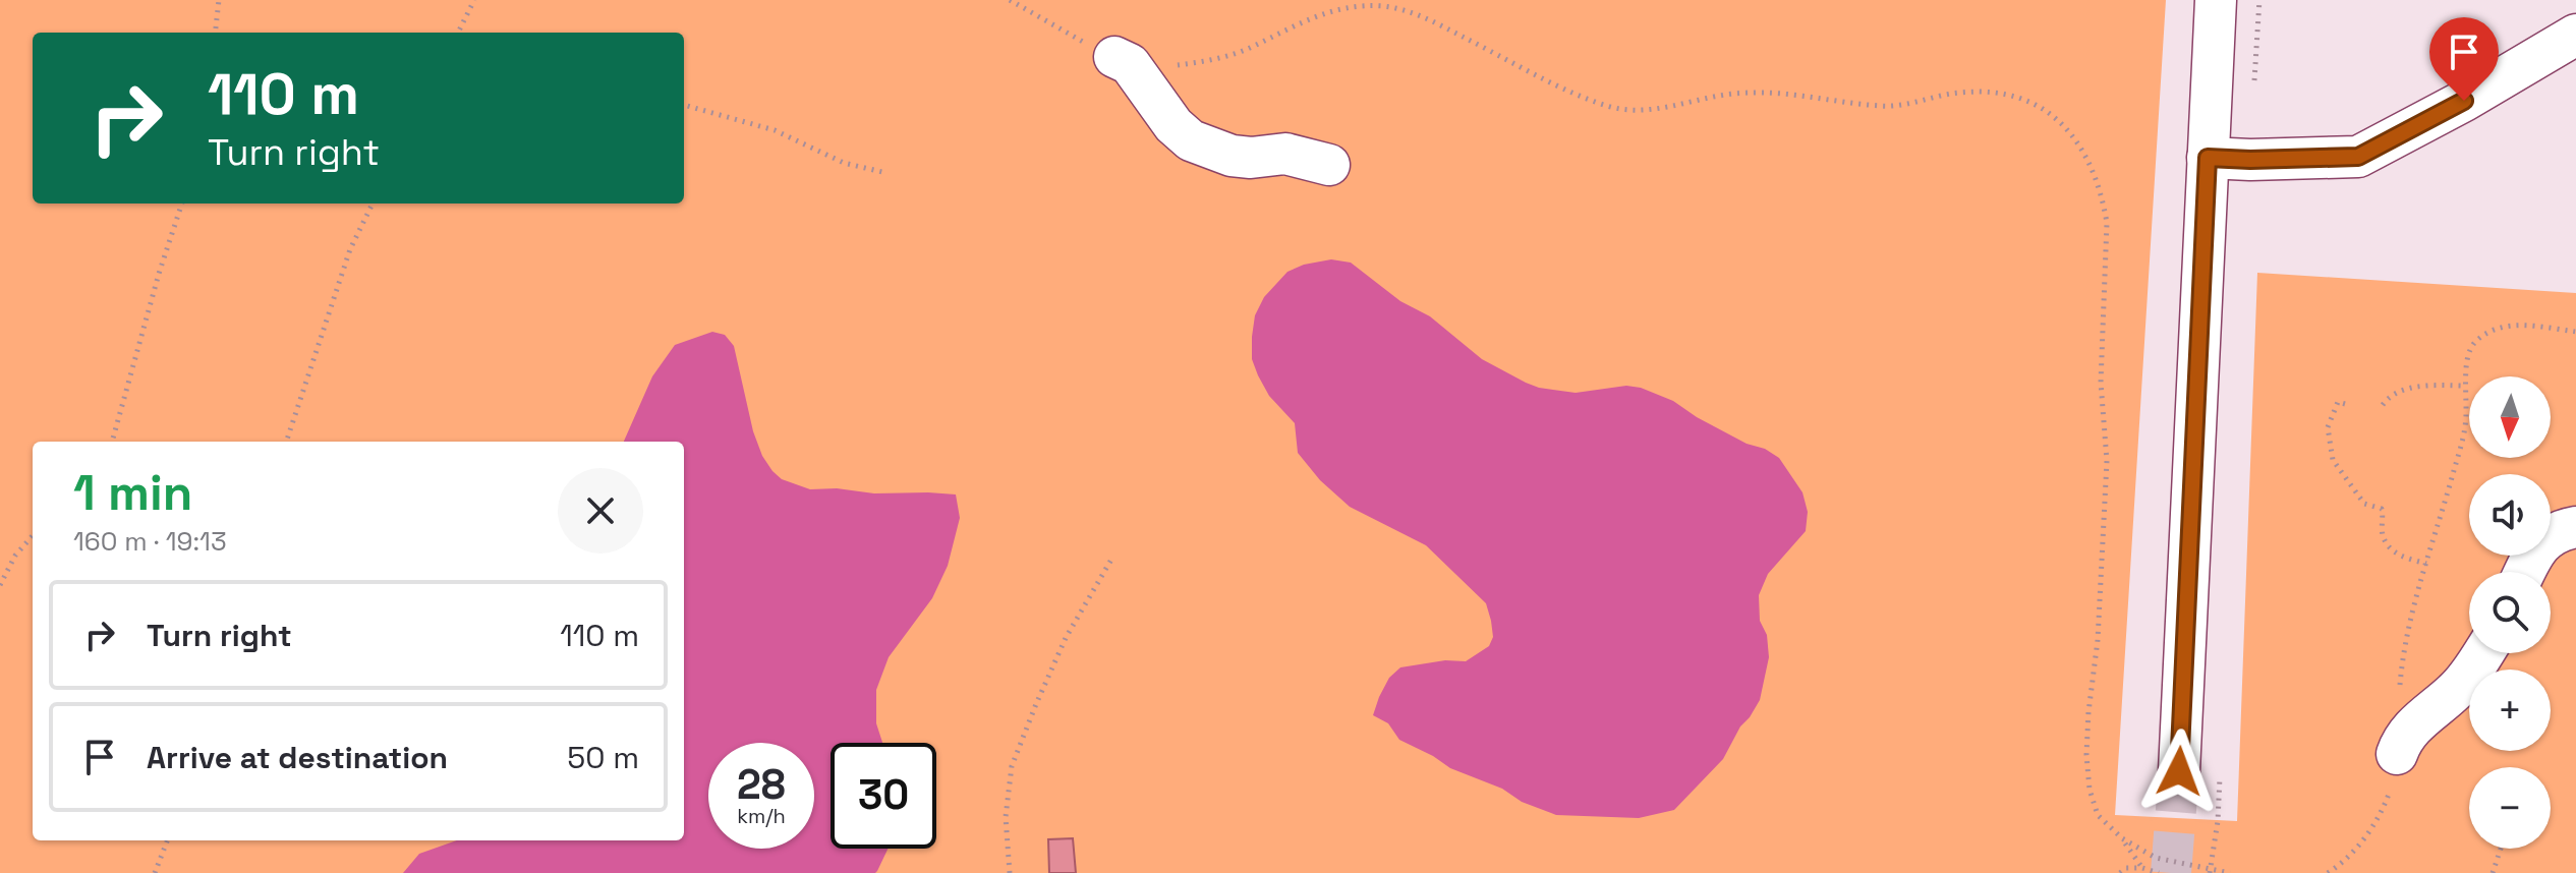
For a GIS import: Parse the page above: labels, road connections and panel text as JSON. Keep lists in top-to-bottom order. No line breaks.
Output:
{"north":"bottom","page":{"turn":["110 m","Turn right"],"map_buttons":["+","−"],"heading":["1 min","160 m · 19:13"],"list":[{"name":"Turn right","value":"110 m"},{"name":"Arrive at destination","value":"50 m"}],"speed":"28 km/h","limit":"30"}}
